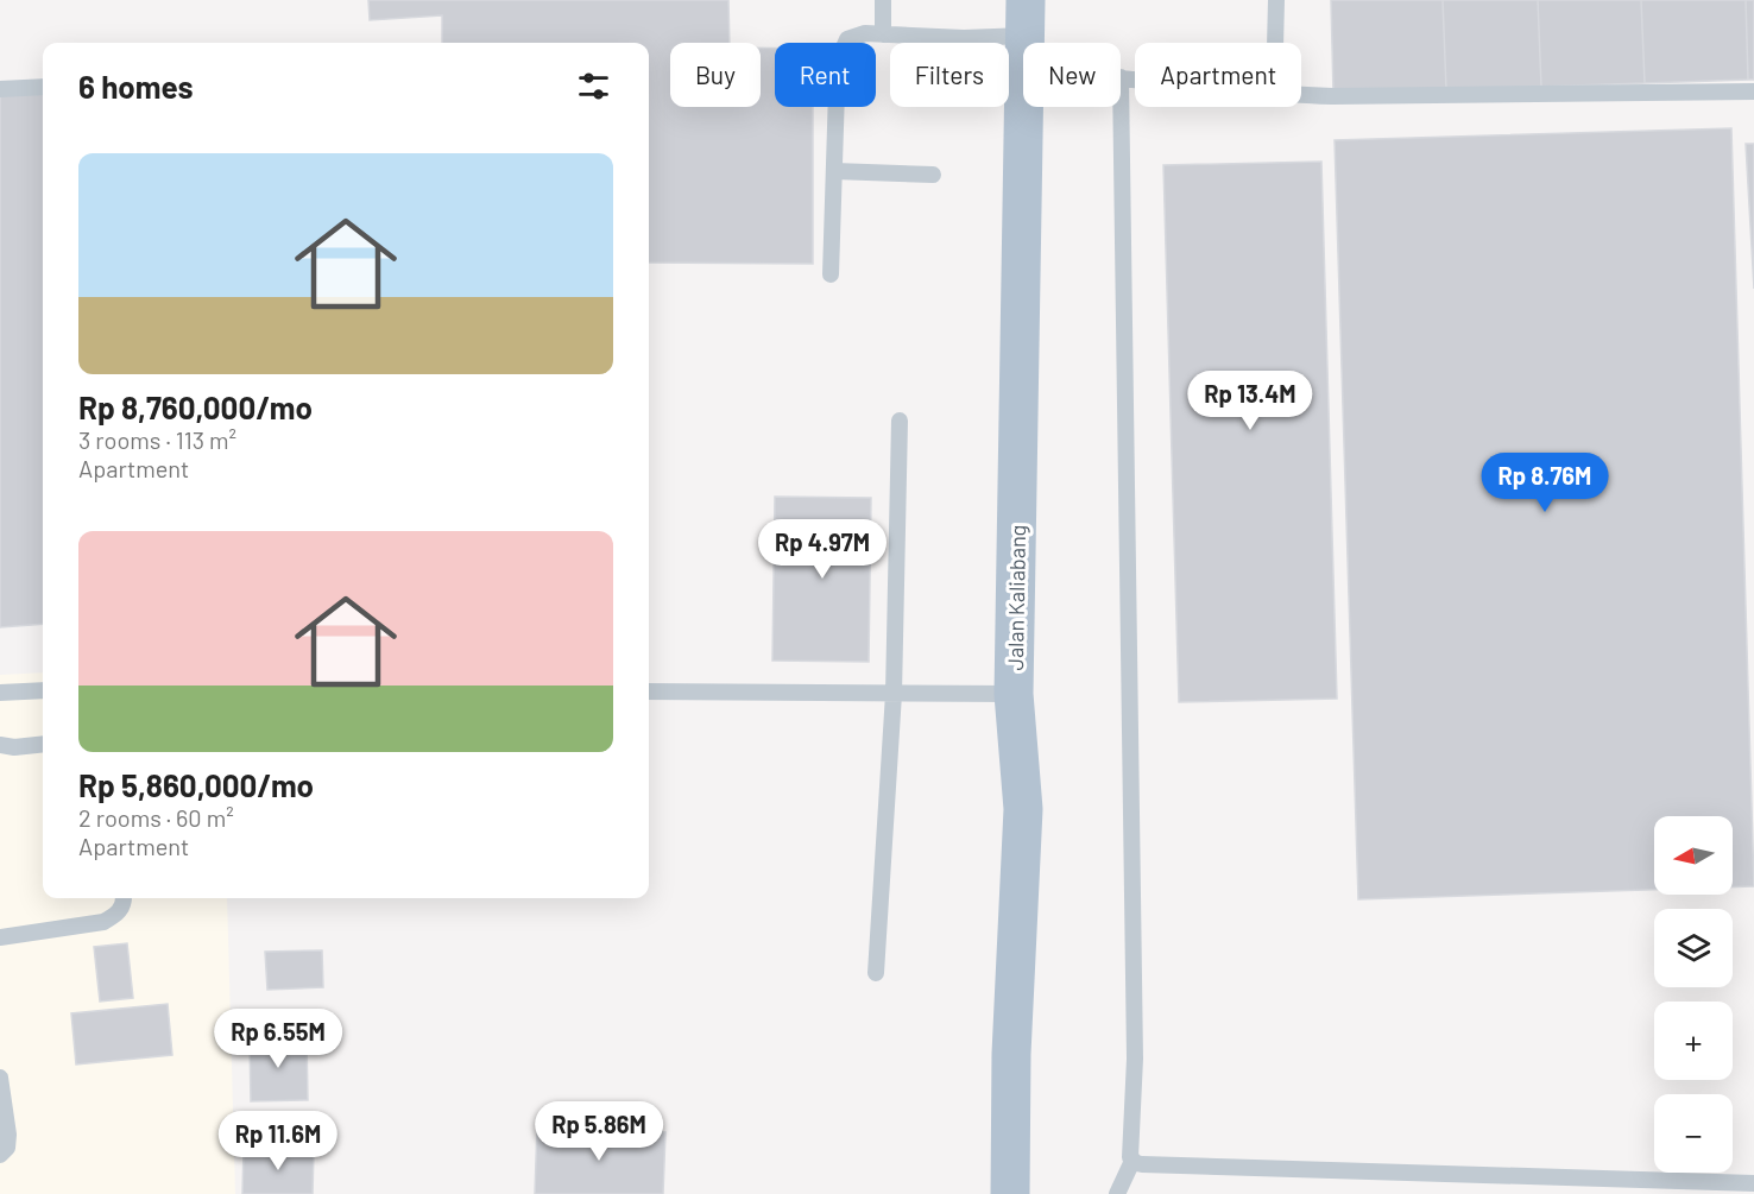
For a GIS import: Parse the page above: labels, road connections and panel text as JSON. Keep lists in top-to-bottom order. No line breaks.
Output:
{"streets":{"main road":["Jalan Kaliabang"]},"north":"left","page":{"chip":["Buy","Rent","Filters","New","Apartment"],"heading":"6 homes","list":[{"name":"Rp 8,760,000/mo","note":"3 rooms · 113 m² · Apartment"},{"name":"Rp 5,860,000/mo","note":"2 rooms · 60 m² · Apartment"}],"price":["Rp 13.4M","Rp 8.76M","Rp 4.97M","Rp 6.55M","Rp 5.86M","Rp 11.6M"],"map_buttons":["+","−"]}}
